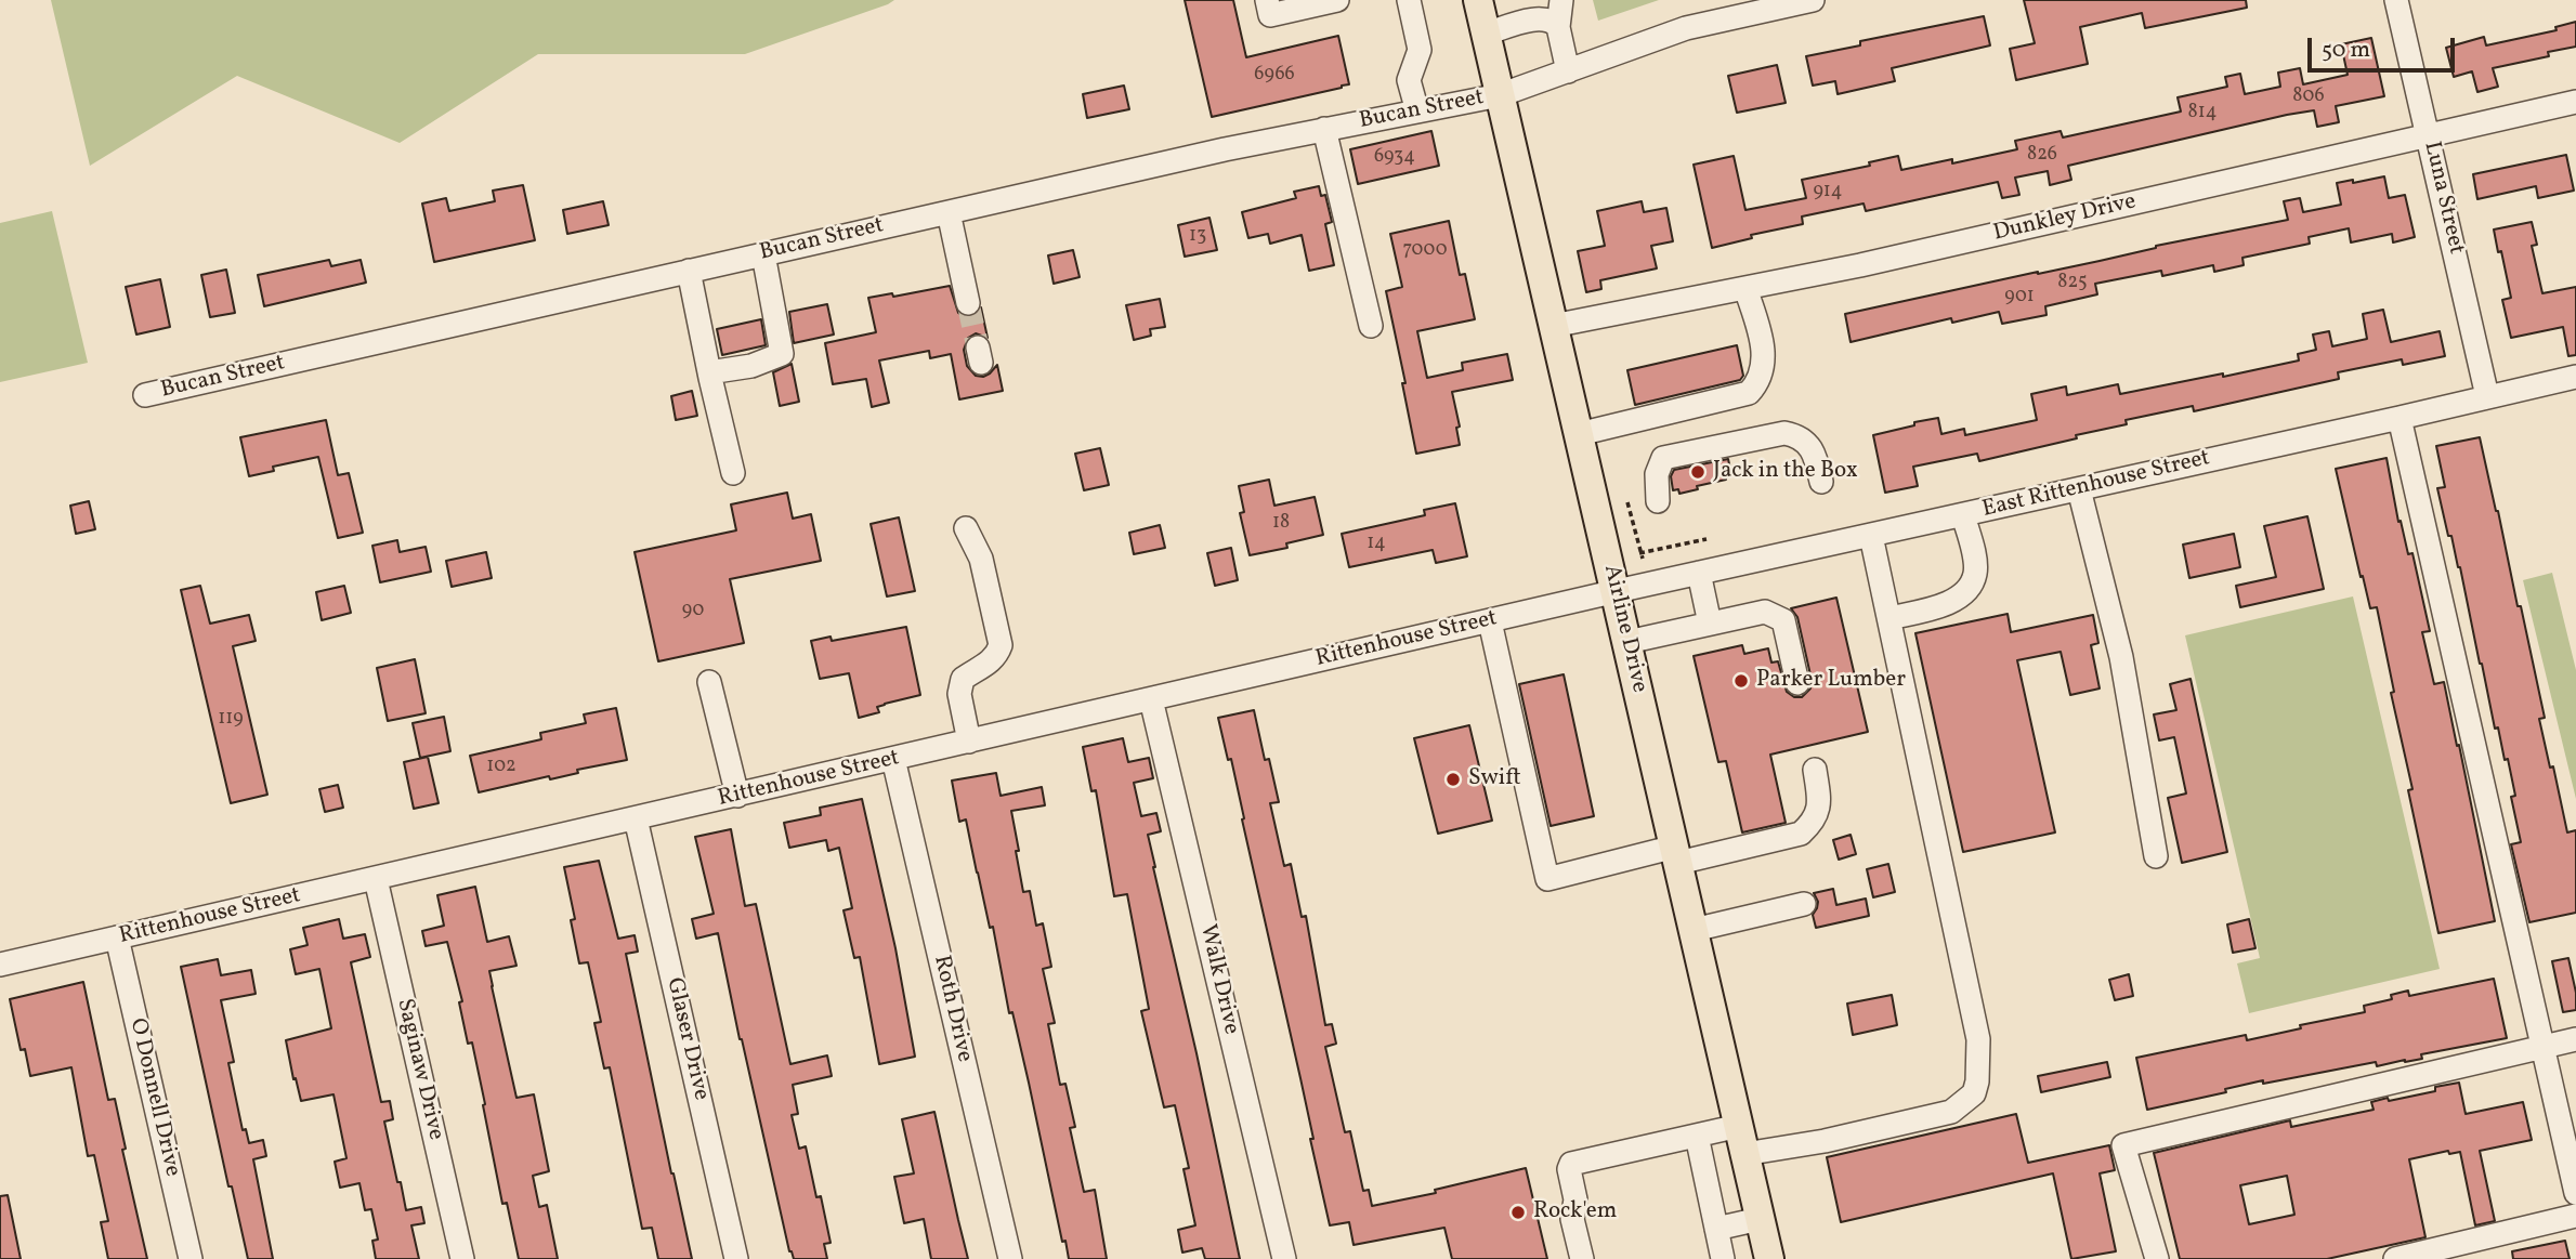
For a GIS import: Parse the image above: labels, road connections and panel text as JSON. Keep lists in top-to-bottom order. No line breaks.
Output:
{"streets":{"main road":["Airline Drive"],"street":["Bucan Street","Luna Street","Dunkley Drive","East Rittenhouse Street","Rittenhouse Street","Walk Drive","Roth Drive","Glaser Drive","Saginaw Drive","O Donnell Drive"]},"crossings":[["Bucan Street","Airline Drive"],["Luna Street","Dunkley Drive"],["Luna Street","East Rittenhouse Street"],["Dunkley Drive","Airline Drive"],["East Rittenhouse Street","Airline Drive"],["East Rittenhouse Street","Rittenhouse Street"],["Airline Drive","Rittenhouse Street"],["Rittenhouse Street","Walk Drive"],["Rittenhouse Street","Roth Drive"],["Rittenhouse Street","Glaser Drive"],["Rittenhouse Street","Saginaw Drive"],["Rittenhouse Street","O Donnell Drive"]],"places":["Jack in the Box","Parker Lumber","Swift","Rock'em"],"house_numbers":["6966","806","814","826","6934","914","13","7000","825","901","18","14","90","119","102"],"scale_bar":"50 m"}
